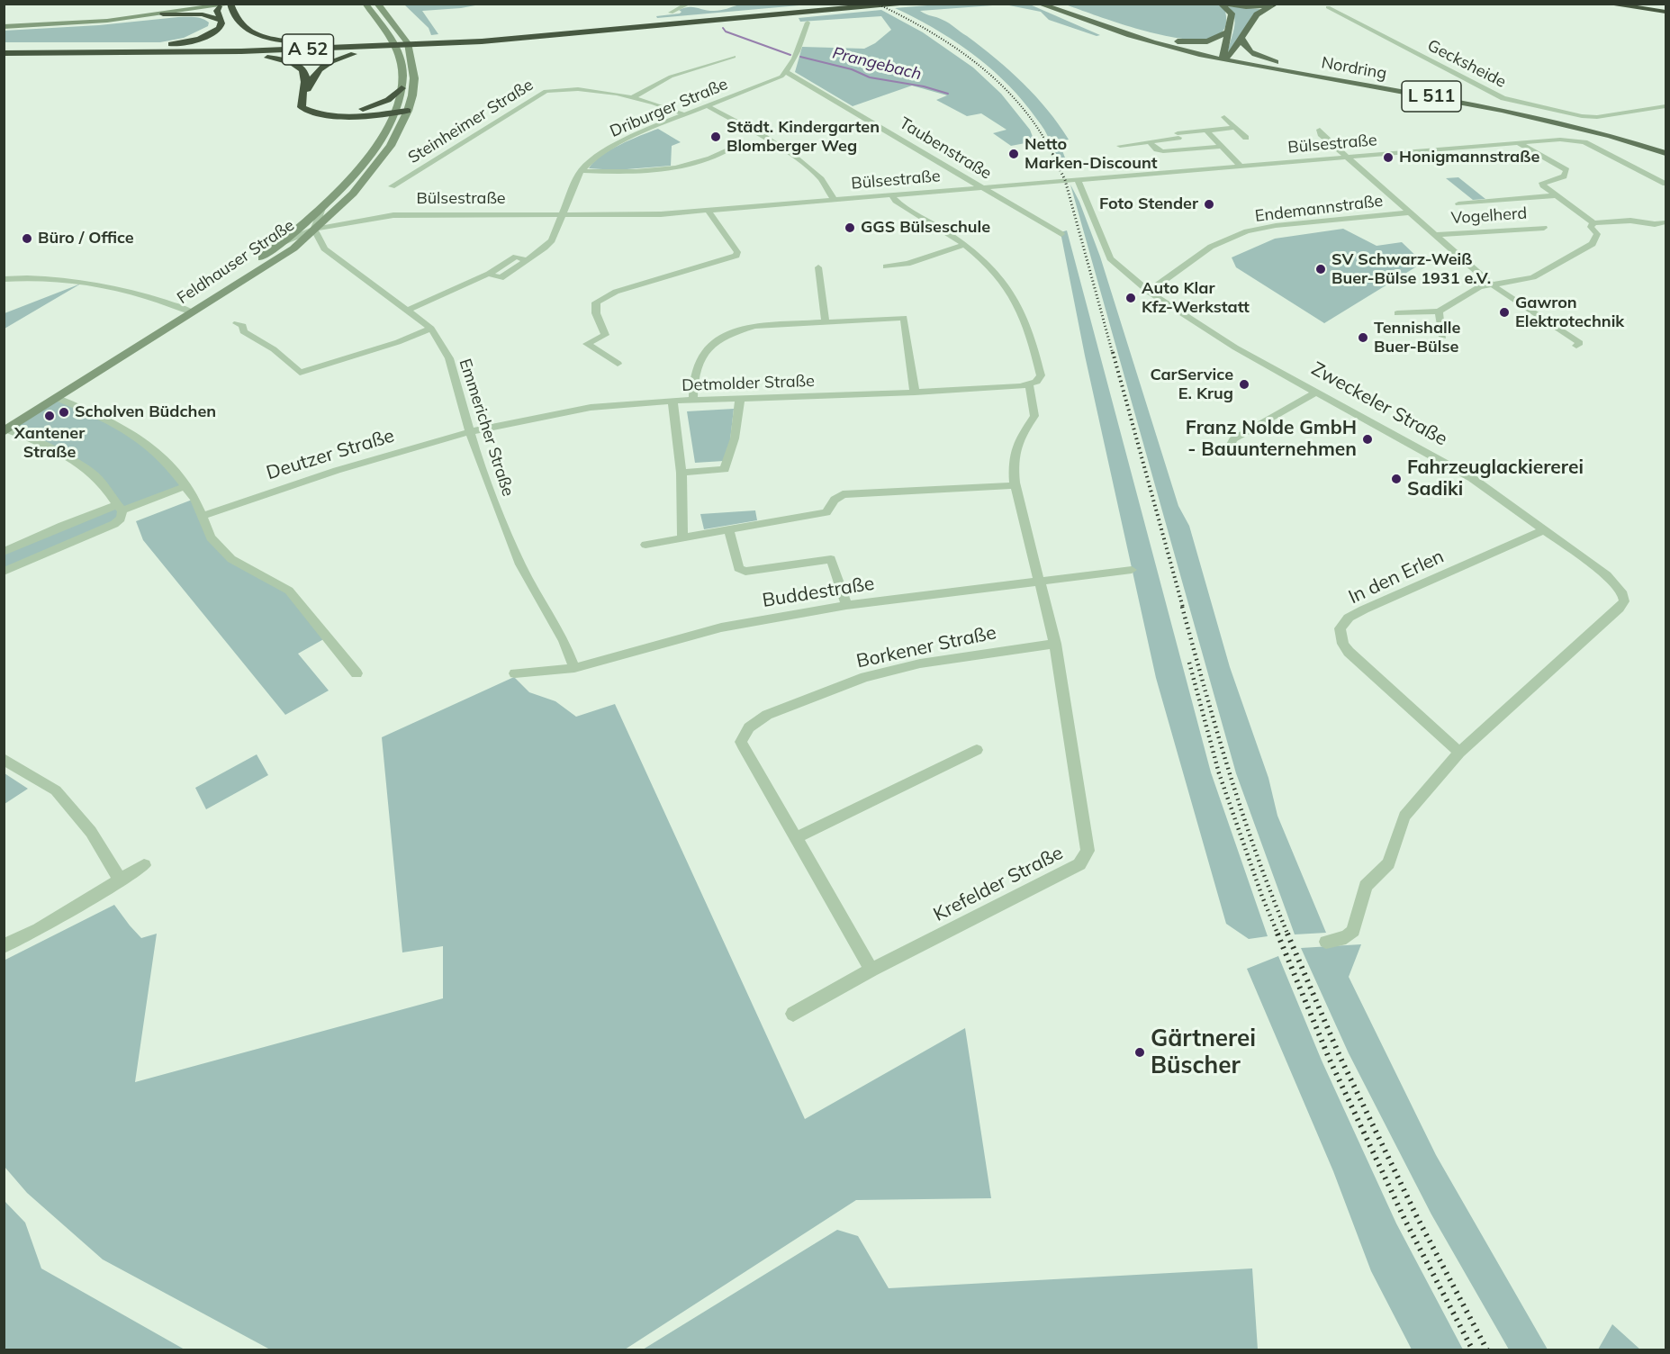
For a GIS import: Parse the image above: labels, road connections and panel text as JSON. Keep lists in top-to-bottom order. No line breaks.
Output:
{"streets":{"highway":["A 52"],"main road":["Nordring","L 511"],"street":["Gecksheide","Driburger Straße","Steinheimer Straße","Bülsestraße","Taubenstraße","Endemannstraße","Vogelherd","Feldhauser Straße","Detmolder Straße","Zweckeler Straße","Emmericher Straße","Deutzer Straße","In den Erlen","Buddestraße","Borkener Straße","Krefelder Straße"]},"crossings":[["Driburger Straße","Steinheimer Straße"],["Driburger Straße","Bülsestraße"],["Driburger Straße","Taubenstraße"],["Driburger Straße","Emmericher Straße"],["Bülsestraße","Taubenstraße"],["Bülsestraße","Feldhauser Straße"],["Bülsestraße","Zweckeler Straße"],["Bülsestraße","Emmericher Straße"],["Endemannstraße","Zweckeler Straße"],["Feldhauser Straße","Emmericher Straße"],["Detmolder Straße","Emmericher Straße"],["Detmolder Straße","Deutzer Straße"],["Detmolder Straße","Krefelder Straße"],["Zweckeler Straße","In den Erlen"],["Emmericher Straße","Deutzer Straße"],["Emmericher Straße","Buddestraße"],["Buddestraße","Krefelder Straße"],["Borkener Straße","Krefelder Straße"]],"water":["Prangebach"],"places":["Städt. Kindergarten Blomberger Weg","Netto Marken-Discount","Honigmannstraße","Foto Stender","GGS Bülseschule","Büro / Office","SV Schwarz-Weiß Buer-Bülse 1931 e.V.","Auto Klar Kfz-Werkstatt","Gawron Elektrotechnik","Tennishalle Buer-Bülse","CarService E. Krug","Scholven Büdchen","Xantener Straße","Franz Nolde GmbH - Bauunternehmen","Fahrzeuglackiererei Sadiki","Gärtnerei Büscher"]}
